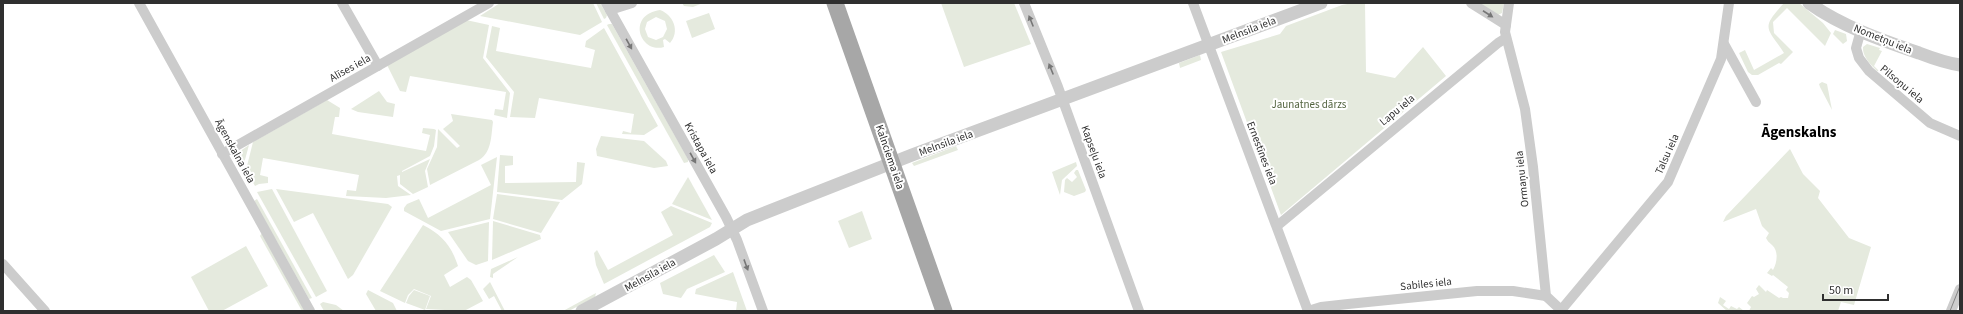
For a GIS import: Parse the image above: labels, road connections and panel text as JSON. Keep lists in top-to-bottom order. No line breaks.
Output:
{"streets":{"main road":["Kalnciema iela"],"street":["Melnsila iela","Nometņu iela","Alīses iela","Pilsoņu iela","Lapu iela","Kristapa iela","Āgenskalna iela","Kapseļu iela","Ernestīnes iela","Talsu iela","Ormaņu iela","Sabiles iela"]},"crossings":[["Melnsila iela","Kristapa iela"],["Melnsila iela","Kapseļu iela"],["Melnsila iela","Ernestīnes iela"],["Melnsila iela","Kalnciema iela"],["Nometņu iela","Pilsoņu iela"],["Alīses iela","Āgenskalna iela"],["Lapu iela","Ernestīnes iela"],["Lapu iela","Ormaņu iela"],["Ernestīnes iela","Sabiles iela"],["Ormaņu iela","Sabiles iela"]],"one_way":["Kristapa iela"],"districts":["Āgenskalns"],"parks":["Jaunatnes dārzs"],"scale_bar":"50 m"}
